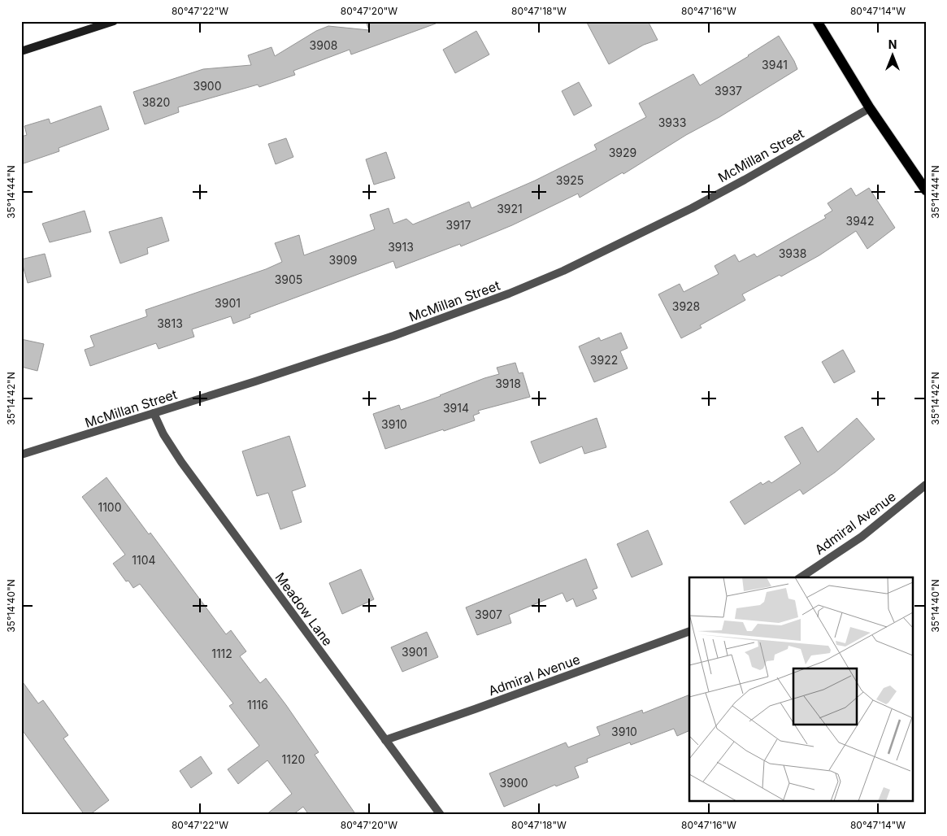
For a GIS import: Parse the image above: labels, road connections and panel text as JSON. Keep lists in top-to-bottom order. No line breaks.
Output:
{"streets":{"street":["McMillan Street","Admiral Avenue","Meadow Lane"]},"crossings":[["McMillan Street","Meadow Lane"],["Admiral Avenue","Meadow Lane"]],"house_numbers":["3908","3941","3900","3937","3820","3933","3929","3925","3921","3942","3917","3913","3938","3909","3905","3901","3928","3813","3922","3918","3914","3910","1100","1104","3907","3901","1112","1116","3910","1120","3900"],"north":"top","coordinates":["80°47'22\"W","80°47'20\"W","80°47'18\"W","80°47'16\"W","80°47'14\"W","35°14'44\"N","35°14'42\"N","35°14'40\"N"]}
